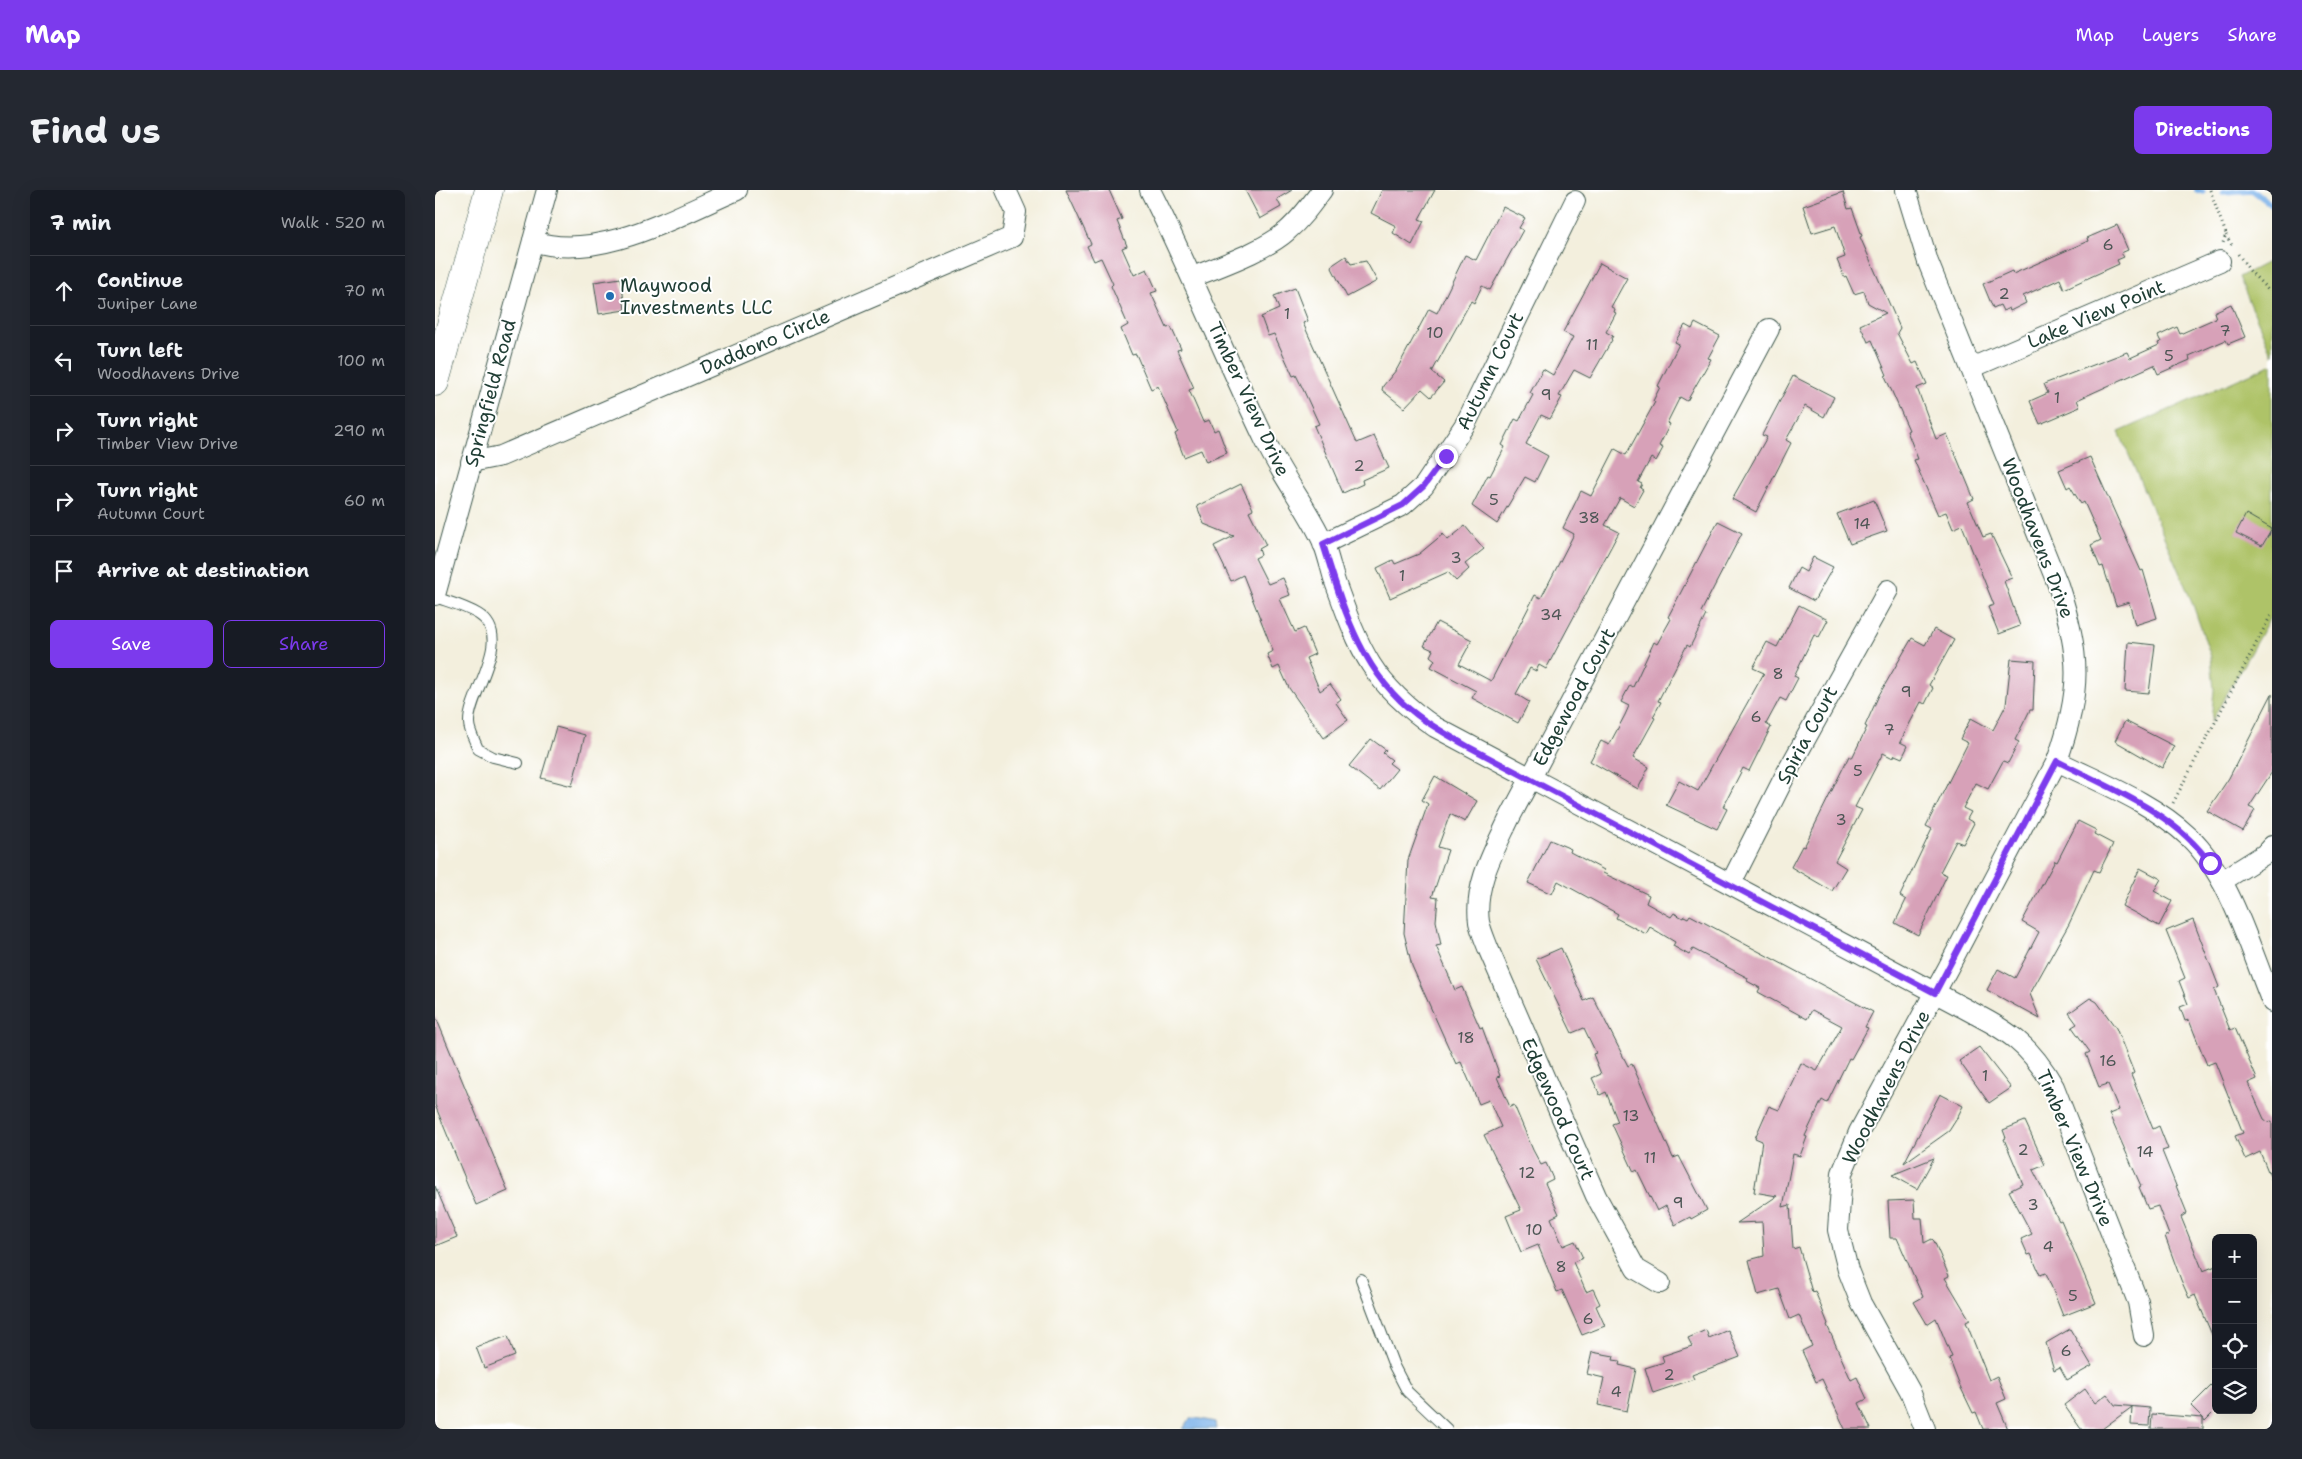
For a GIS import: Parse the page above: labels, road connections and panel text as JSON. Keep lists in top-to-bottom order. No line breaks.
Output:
{"streets":{"street":["Lake View Point","Daddono Circle","Autumn Court","Springfield Road","Timber View Drive","Woodhavens Drive","Edgewood Court","Spiria Court"]},"crossings":[["Lake View Point","Woodhavens Drive"],["Daddono Circle","Springfield Road"],["Autumn Court","Timber View Drive"],["Timber View Drive","Woodhavens Drive"],["Timber View Drive","Edgewood Court"],["Timber View Drive","Spiria Court"]],"places":["Maywood Investments LLC"],"house_numbers":["6","2","1","7","10","11","5","9","1","2","5","38","14","3","1","34","8","9","6","7","5","3","18","16","1","13","2","14","11","12","9","3","10","4","8","5","6","6","2","4"],"page":{"header":"Map","nav":["Map","Layers","Share"],"buttons":["Directions",["Save","Share"]],"title":"Find us","heading":["7 min","Walk · 520 m"],"list":[["Continue","Juniper Lane","70 m"],["Turn left","Woodhavens Drive","100 m"],["Turn right","Timber View Drive","290 m"],["Turn right","Autumn Court","60 m"],"Arrive at destination"],"map_buttons":["+","−"]}}
